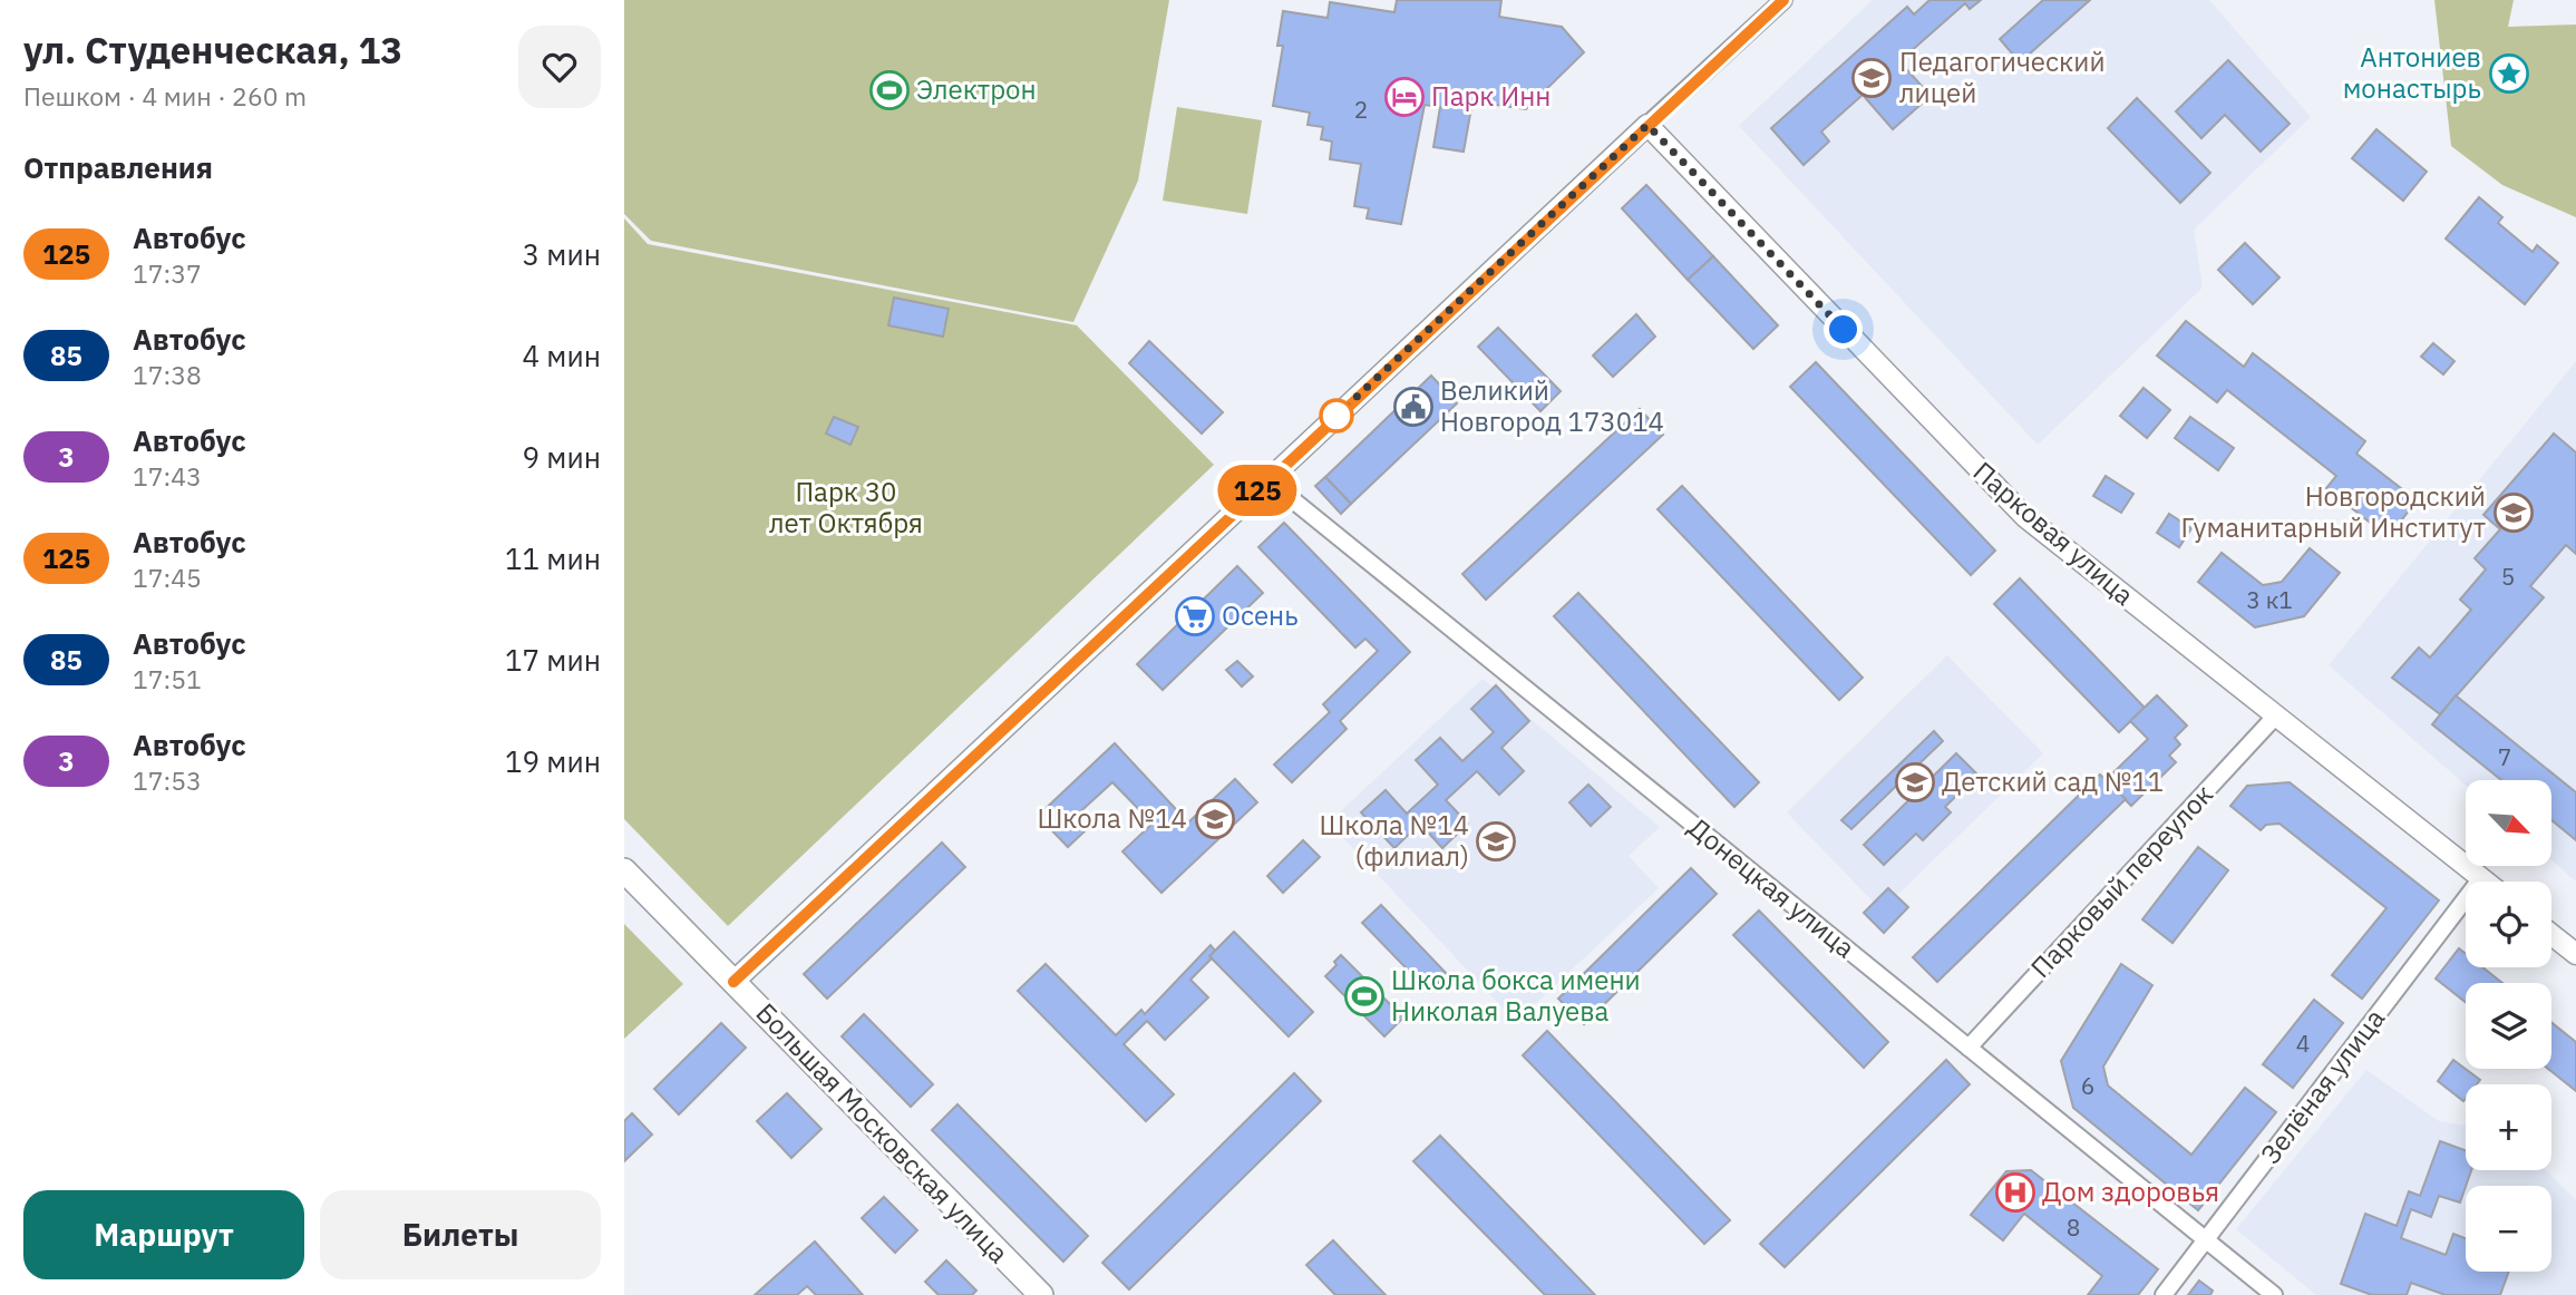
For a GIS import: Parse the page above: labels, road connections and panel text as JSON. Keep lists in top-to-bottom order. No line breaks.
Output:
{"streets":{"main road":["Большая Московская улица"],"street":["Парковая улица","Парковый переулок","Донецкая улица","Зелёная улица"]},"crossings":[["Парковая улица","Парковый переулок"],["Парковая улица","Зелёная улица"],["Парковый переулок","Донецкая улица"],["Донецкая улица","Зелёная улица"]],"parks":["Парк 30 лет Октября"],"places":{"place":["Антониев монастырь"],"school or university":["Педагогический лицей","Новгородский Гуманитарный Институт","Детский сад №11","Школа №14","Школа №14 (филиал)"],"sports":["Электрон","Школа бокса имени Николая Валуева"],"hotel":["Парк Инн"],"public building":["Великий Новгород 173014"],"supermarket":["Осень"],"hospital":["Дом здоровья"]},"lines":["bus line 125"],"house_numbers":["2","5","3 к1","7","4","6","8"],"north":"bottom right","page":{"heading":[["ул. Студенческая, 13","Пешком · 4 мин · 260 m"],"Отправления"],"on_map":"125","list":[{"mark":"125","name":"Автобус","note":"17:37","value":"3 мин"},{"mark":"85","name":"Автобус","note":"17:38","value":"4 мин"},{"mark":"3","name":"Автобус","note":"17:43","value":"9 мин"},{"mark":"125","name":"Автобус","note":"17:45","value":"11 мин"},{"mark":"85","name":"Автобус","note":"17:51","value":"17 мин"},{"mark":"3","name":"Автобус","note":"17:53","value":"19 мин"}],"map_buttons":["+","−"],"buttons":["Маршрут","Билеты"]}}
